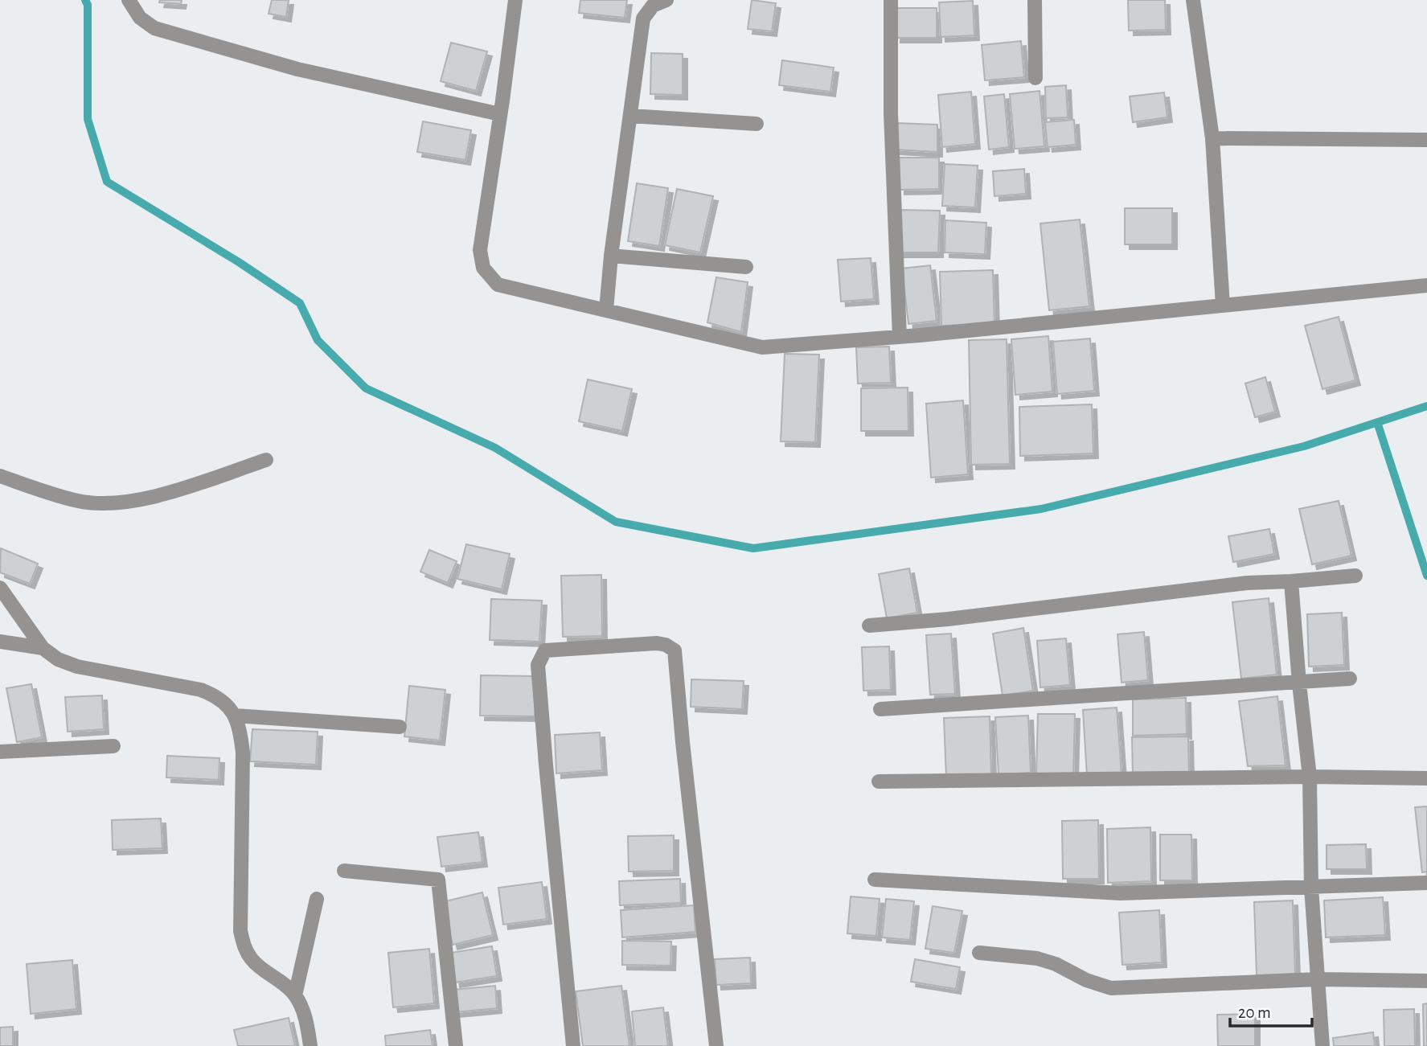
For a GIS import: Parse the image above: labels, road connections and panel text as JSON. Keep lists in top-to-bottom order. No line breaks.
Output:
{"scale_bar":"20 m"}
